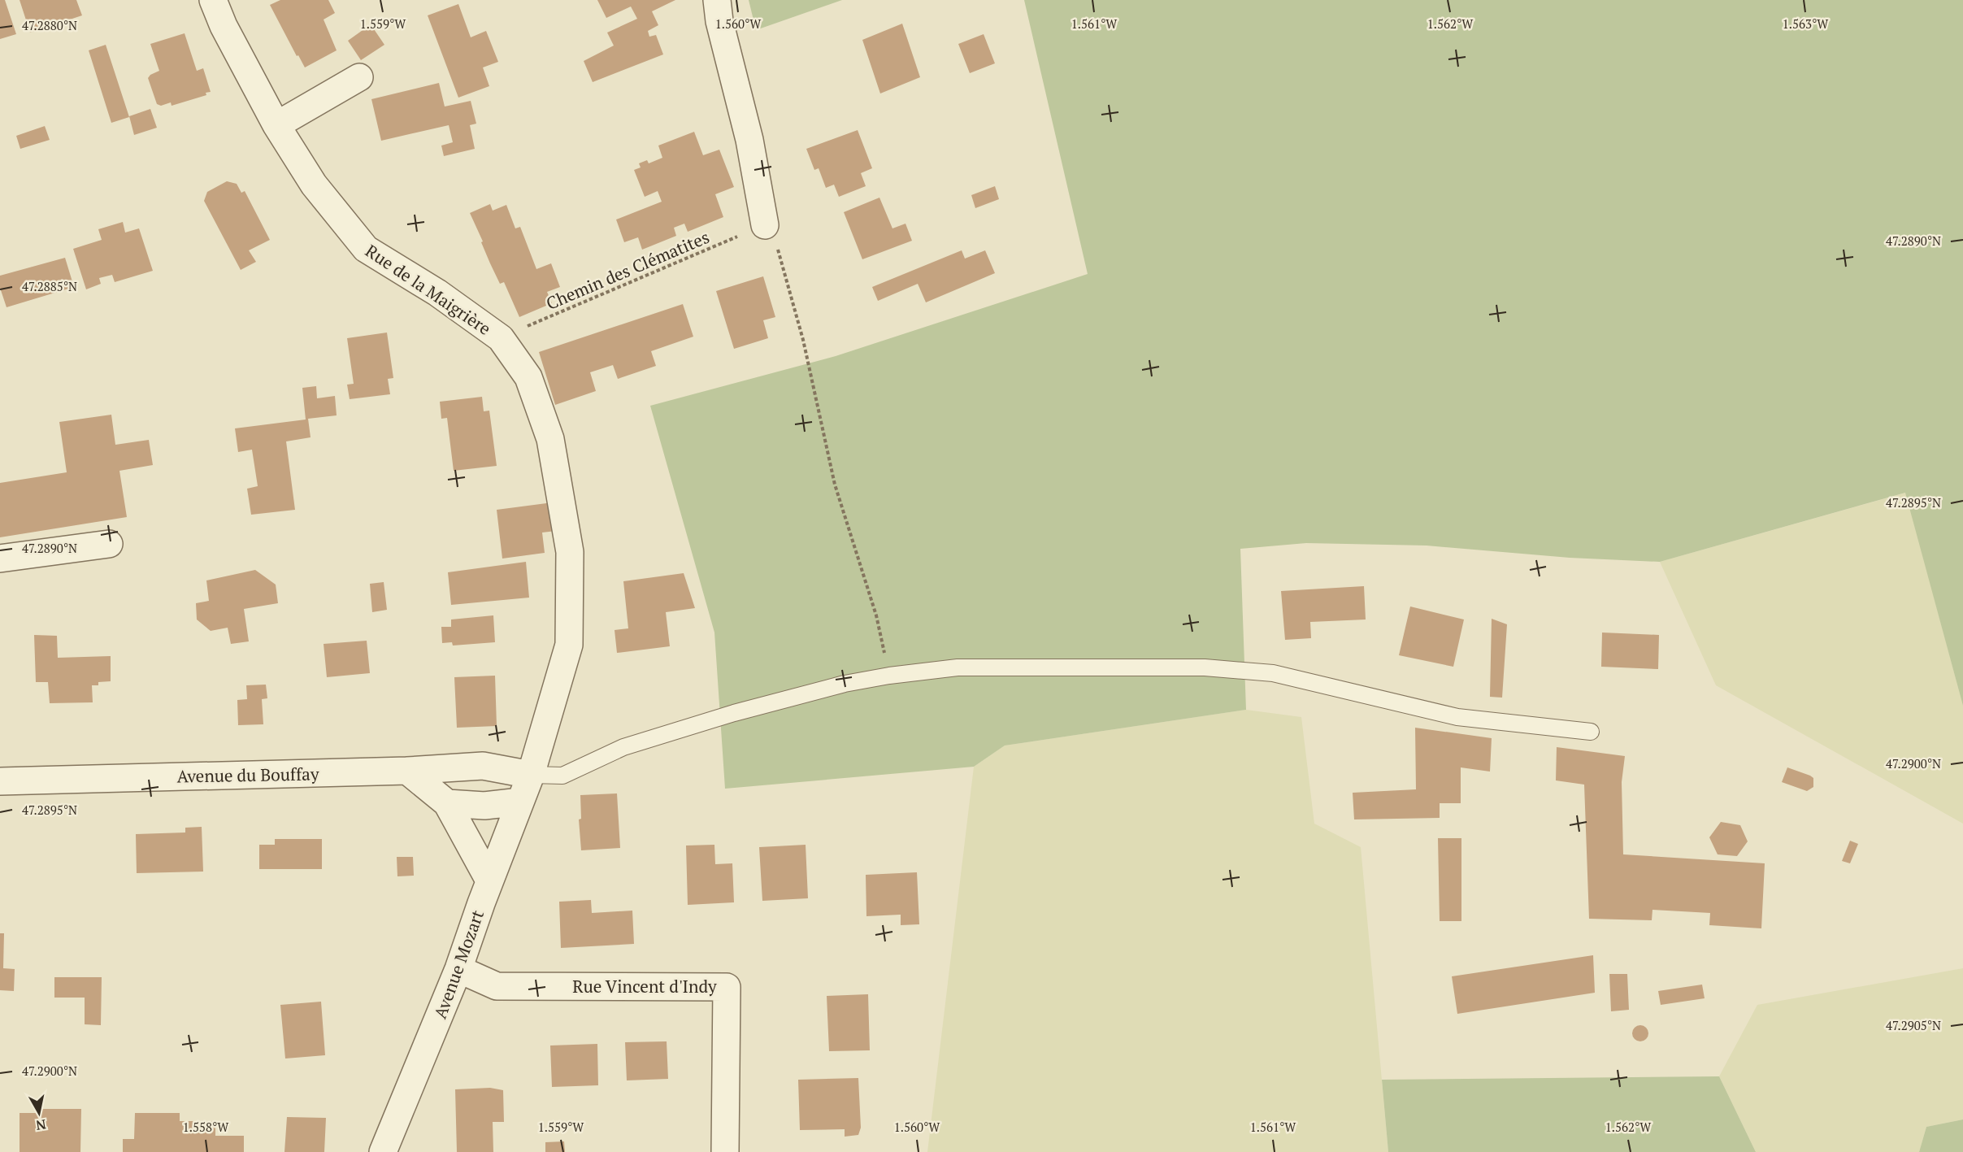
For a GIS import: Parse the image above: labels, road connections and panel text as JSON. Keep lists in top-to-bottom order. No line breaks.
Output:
{"streets":{"street":["Rue de la Maigrière","Avenue du Bouffay","Avenue Mozart","Rue Vincent d'Indy"],"path":["Chemin des Clématites"]},"crossings":[["Chemin des Clématites","Rue de la Maigrière"],["Rue de la Maigrière","Avenue du Bouffay"],["Rue de la Maigrière","Avenue Mozart"],["Avenue du Bouffay","Avenue Mozart"],["Avenue Mozart","Rue Vincent d'Indy"]],"north":"bottom","coordinates":["1.559°W","1.560°W","1.561°W","1.562°W","1.563°W","47.2880°N","47.2890°N","47.2885°N","47.2895°N","47.2900°N","47.2905°N","1.558°W"]}
